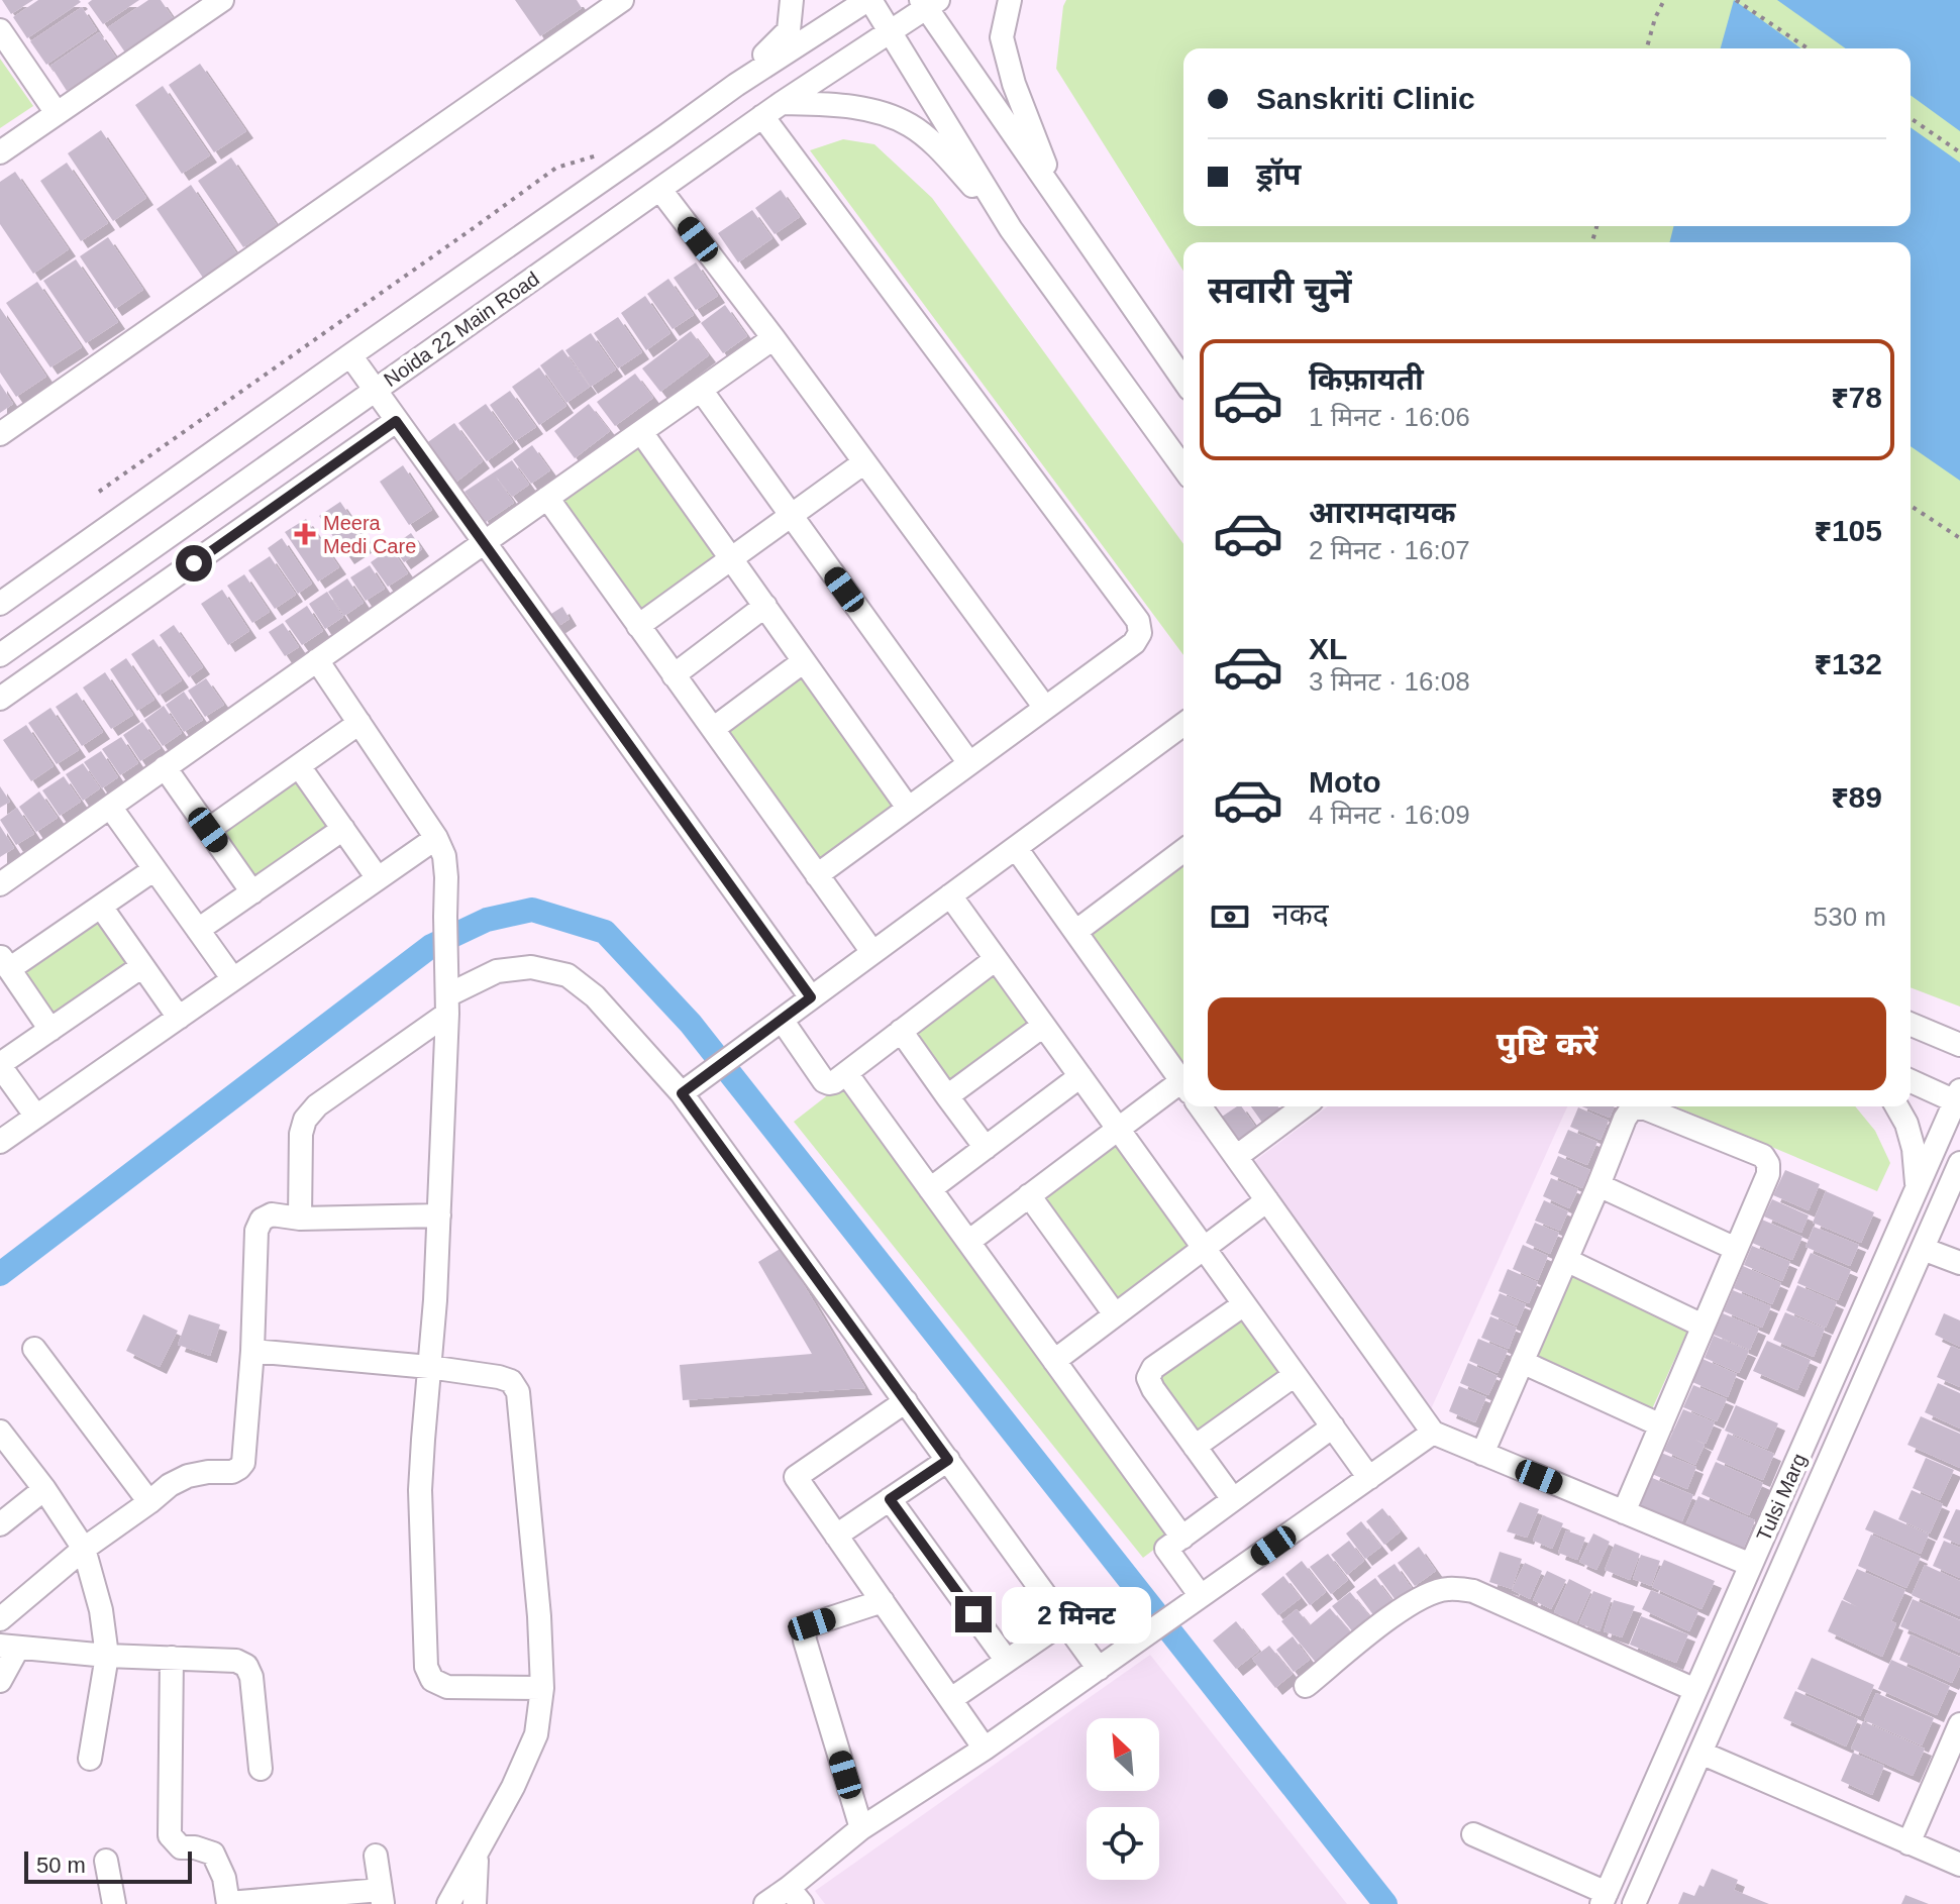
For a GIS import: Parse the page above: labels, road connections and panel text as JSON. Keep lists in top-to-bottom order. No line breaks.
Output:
{"streets":{"street":["Noida 22 Main Road","Tulsi Marg"]},"places":{"health":["Meera Medi Care"]},"scale_bar":"50 m","north":"top left","page":{"banner":["Sanskriti Clinic","ड्रॉप"],"heading":"सवारी चुनें","list":[{"name":"किफ़ायती","note":"1 मिनट · 16:06","value":"₹78"},{"name":"आरामदायक","note":"2 मिनट · 16:07","value":"₹105"},{"name":"XL","note":"3 मिनट · 16:08","value":"₹132"},{"name":"Moto","note":"4 मिनट · 16:09","value":"₹89"}],"pay":["नकद","530 m"],"buttons":"पुष्टि करें","bubble":"2 मिनट","scale":"50 m"}}
